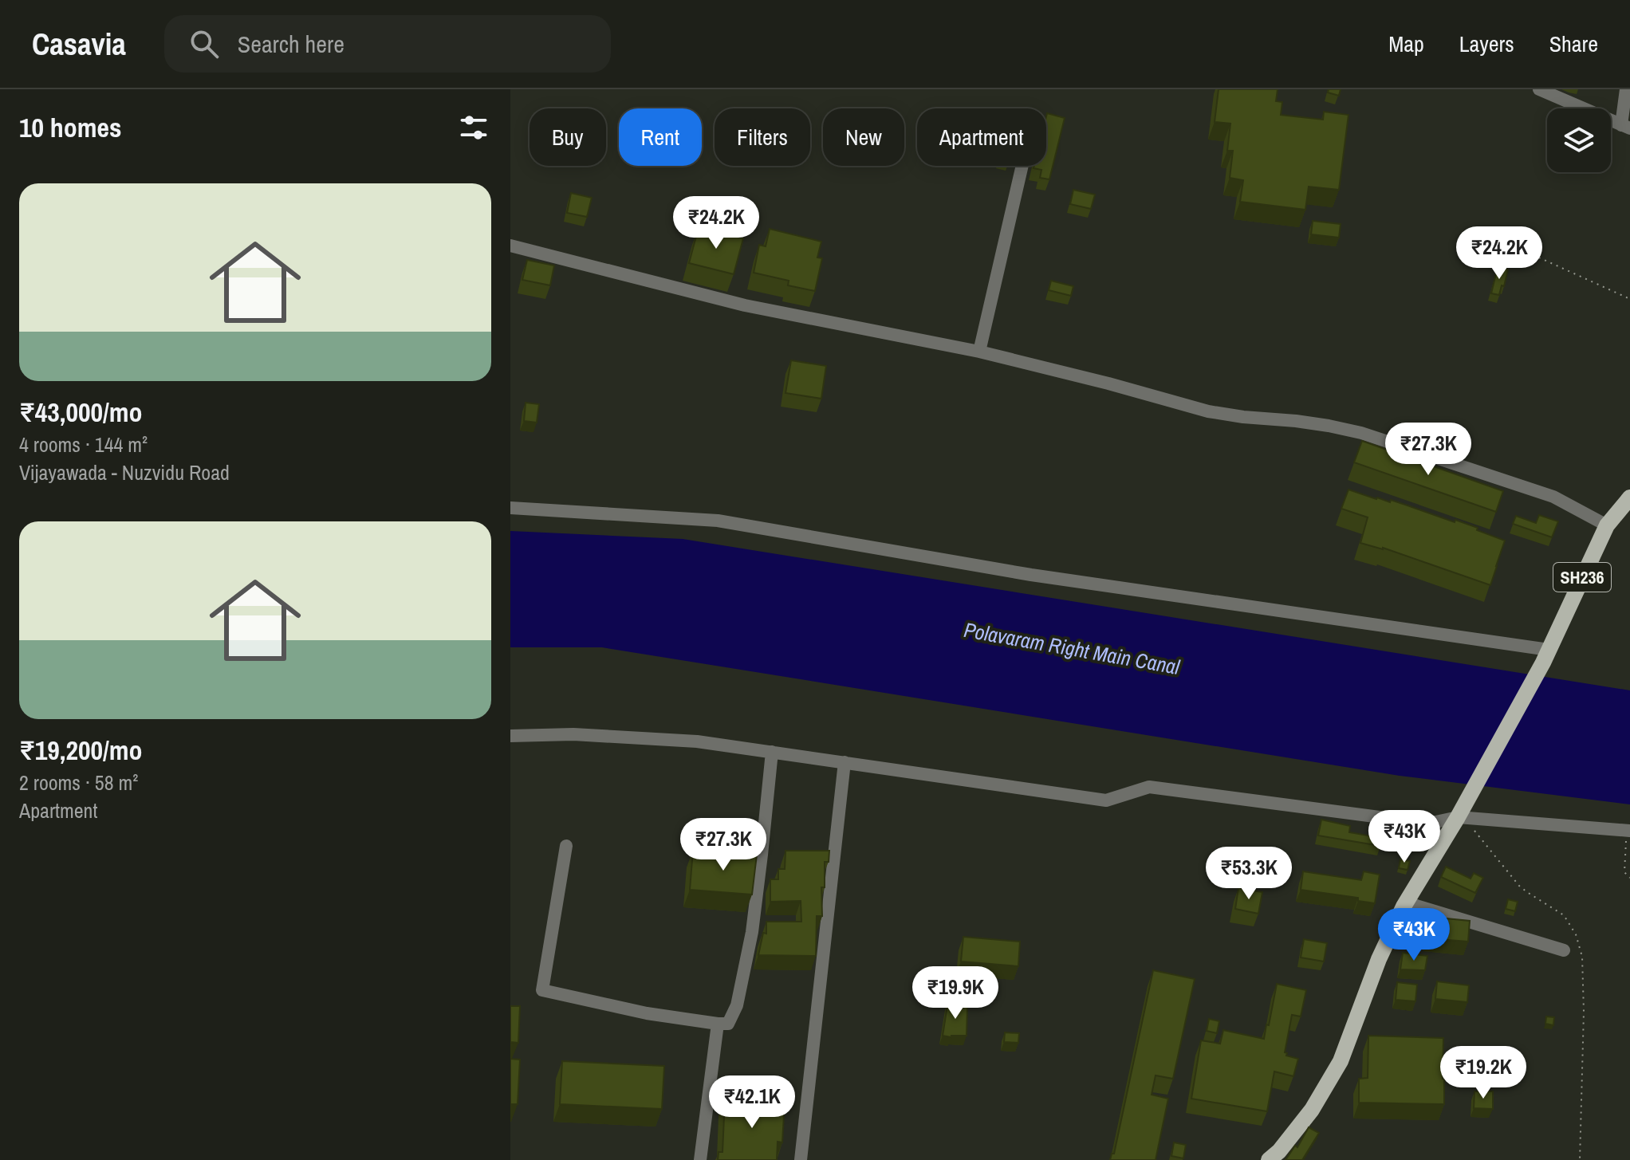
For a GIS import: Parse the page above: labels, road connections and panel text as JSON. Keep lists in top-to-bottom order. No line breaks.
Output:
{"streets":{"main road":["SH236"]},"water":["Polavaram Right Main Canal"],"page":{"header":"Casavia","search":"Search here","nav":["Map","Layers","Share"],"heading":"10 homes","chip":["Buy","Rent","Filters","New","Apartment"],"list":[{"name":"₹43,000/mo","note":"4 rooms · 144 m² · Vijayawada - Nuzvidu Road"},{"name":"₹19,200/mo","note":"2 rooms · 58 m² · Apartment"}],"price":["₹24.2K","₹24.2K","₹27.3K","₹43K","₹27.3K","₹53.3K","₹43K","₹19.9K","₹19.2K","₹42.1K"]}}
